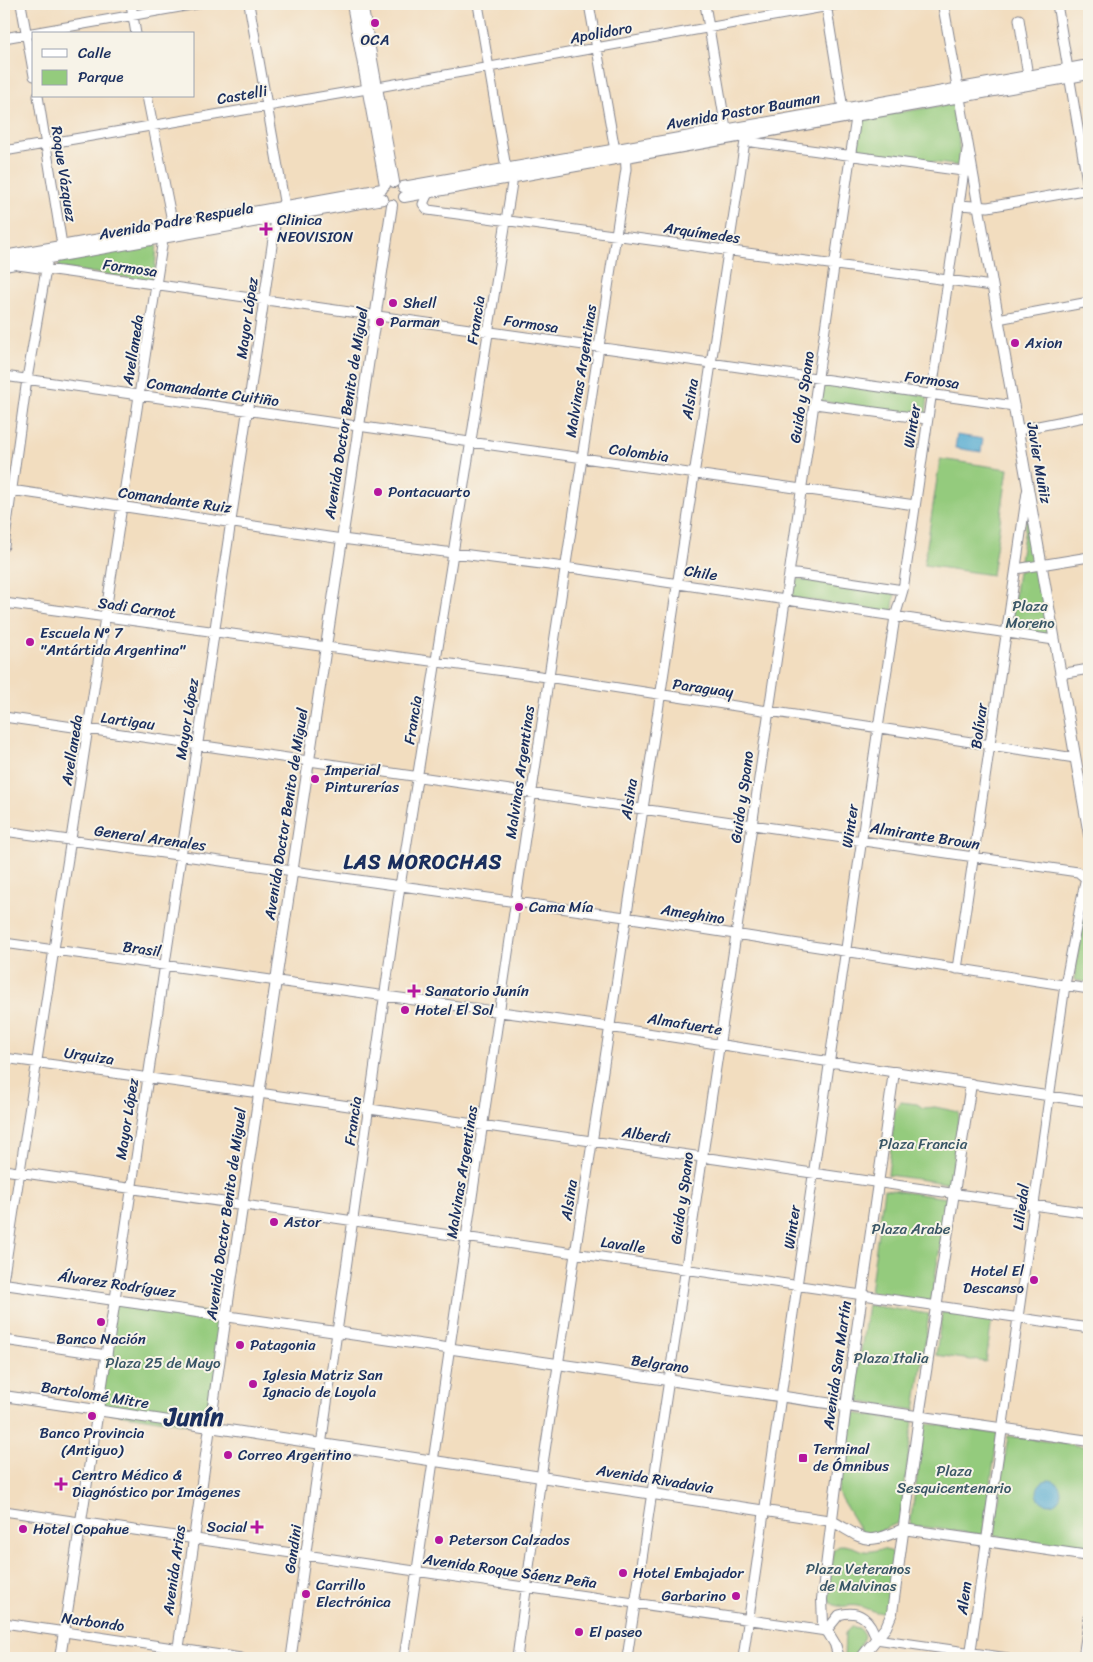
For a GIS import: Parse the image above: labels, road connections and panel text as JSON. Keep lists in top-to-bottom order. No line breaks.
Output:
{"streets":{"main road":["Avenida Pastor Bauman","Avenida Padre Respuela","Mayor López","Avenida Doctor Benito de Miguel","Javier Muñiz","Almafuerte","Álvarez Rodríguez","Belgrano","Avenida San Martín","Bartolomé Mitre","Avenida Rivadavia","Avenida Arias"],"street":["Apolidoro","Castelli","Roque Vázquez","Arquímedes","Formosa","Francia","Avellaneda","Malvinas Argentinas","Comandante Cuitiño","Guido y Spano","Alsina","Winter","Colombia","Comandante Ruiz","Chile","Sadi Carnot","Paraguay","Lartigau","Bolívar","Almirante Brown","General Arenales","Ameghino","Brasil","Urquiza","Alberdi","Liliedal","Lavalle","Gandini","Avenida Roque Sáenz Peña","Alem","Narbondo"]},"crossings":[["Apolidoro","Castelli"],["Apolidoro","Francia"],["Apolidoro","Malvinas Argentinas"],["Apolidoro","Avenida Doctor Benito de Miguel"],["Castelli","Roque Vázquez"],["Castelli","Avenida Doctor Benito de Miguel"],["Avenida Pastor Bauman","Avenida Padre Respuela"],["Avenida Pastor Bauman","Arquímedes"],["Avenida Pastor Bauman","Francia"],["Avenida Pastor Bauman","Malvinas Argentinas"],["Avenida Pastor Bauman","Guido y Spano"],["Avenida Pastor Bauman","Alsina"],["Avenida Pastor Bauman","Avenida Doctor Benito de Miguel"],["Avenida Pastor Bauman","Javier Muñiz"],["Roque Vázquez","Avenida Padre Respuela"],["Avenida Padre Respuela","Formosa"],["Avenida Padre Respuela","Mayor López"],["Avenida Padre Respuela","Avellaneda"],["Avenida Padre Respuela","Avenida Doctor Benito de Miguel"],["Arquímedes","Francia"],["Arquímedes","Malvinas Argentinas"],["Arquímedes","Guido y Spano"],["Arquímedes","Alsina"],["Arquímedes","Winter"],["Arquímedes","Javier Muñiz"],["Formosa","Mayor López"],["Formosa","Francia"],["Formosa","Avellaneda"],["Formosa","Malvinas Argentinas"],["Formosa","Guido y Spano"],["Formosa","Alsina"],["Formosa","Avenida Doctor Benito de Miguel"],["Formosa","Winter"],["Formosa","Javier Muñiz"],["Mayor López","Comandante Cuitiño"],["Mayor López","Comandante Ruiz"],["Mayor López","Sadi Carnot"],["Mayor López","Lartigau"],["Mayor López","General Arenales"],["Mayor López","Brasil"],["Mayor López","Urquiza"],["Mayor López","Lavalle"],["Mayor López","Álvarez Rodríguez"],["Mayor López","Bartolomé Mitre"],["Mayor López","Avenida Roque Sáenz Peña"],["Mayor López","Narbondo"],["Francia","Colombia"],["Francia","Chile"],["Francia","Paraguay"],["Francia","Almirante Brown"],["Francia","Ameghino"],["Francia","Almafuerte"],["Francia","Alberdi"],["Francia","Lavalle"],["Francia","Belgrano"],["Francia","Avenida Rivadavia"],["Francia","Gandini"],["Avellaneda","Comandante Cuitiño"],["Avellaneda","Comandante Ruiz"],["Avellaneda","Sadi Carnot"],["Avellaneda","Lartigau"],["Avellaneda","General Arenales"],["Avellaneda","Brasil"],["Avellaneda","Urquiza"],["Avellaneda","Lavalle"],["Malvinas Argentinas","Colombia"],["Malvinas Argentinas","Chile"],["Malvinas Argentinas","Paraguay"],["Malvinas Argentinas","Almirante Brown"],["Malvinas Argentinas","Ameghino"],["Malvinas Argentinas","Almafuerte"],["Malvinas Argentinas","Alberdi"],["Malvinas Argentinas","Lavalle"],["Malvinas Argentinas","Belgrano"],["Malvinas Argentinas","Avenida Rivadavia"],["Malvinas Argentinas","Avenida Roque Sáenz Peña"],["Comandante Cuitiño","Avenida Doctor Benito de Miguel"],["Comandante Cuitiño","Colombia"],["Guido y Spano","Colombia"],["Guido y Spano","Chile"],["Guido y Spano","Paraguay"],["Guido y Spano","Almirante Brown"],["Guido y Spano","Ameghino"],["Guido y Spano","Almafuerte"],["Guido y Spano","Alberdi"],["Guido y Spano","Lavalle"],["Guido y Spano","Belgrano"],["Guido y Spano","Avenida Rivadavia"],["Guido y Spano","Avenida Roque Sáenz Peña"],["Alsina","Colombia"],["Alsina","Chile"],["Alsina","Paraguay"],["Alsina","Almirante Brown"],["Alsina","Ameghino"],["Alsina","Almafuerte"],["Alsina","Alberdi"],["Alsina","Lavalle"],["Alsina","Belgrano"],["Alsina","Avenida Rivadavia"],["Alsina","Avenida Roque Sáenz Peña"],["Avenida Doctor Benito de Miguel","Colombia"],["Avenida Doctor Benito de Miguel","Comandante Ruiz"],["Avenida Doctor Benito de Miguel","Chile"],["Avenida Doctor Benito de Miguel","Sadi Carnot"],["Avenida Doctor Benito de Miguel","Paraguay"],["Avenida Doctor Benito de Miguel","Lartigau"],["Avenida Doctor Benito de Miguel","Almirante Brown"],["Avenida Doctor Benito de Miguel","General Arenales"],["Avenida Doctor Benito de Miguel","Ameghino"],["Avenida Doctor Benito de Miguel","Brasil"],["Avenida Doctor Benito de Miguel","Almafuerte"],["Avenida Doctor Benito de Miguel","Urquiza"],["Avenida Doctor Benito de Miguel","Alberdi"],["Avenida Doctor Benito de Miguel","Lavalle"],["Avenida Doctor Benito de Miguel","Álvarez Rodríguez"],["Avenida Doctor Benito de Miguel","Belgrano"],["Avenida Doctor Benito de Miguel","Bartolomé Mitre"],["Avenida Doctor Benito de Miguel","Avenida Rivadavia"],["Avenida Doctor Benito de Miguel","Avenida Arias"],["Winter","Colombia"],["Winter","Javier Muñiz"],["Winter","Chile"],["Winter","Paraguay"],["Winter","Almirante Brown"],["Winter","Ameghino"],["Winter","Almafuerte"],["Winter","Alberdi"],["Winter","Lavalle"],["Winter","Belgrano"],["Winter","Avenida Rivadavia"],["Winter","Avenida Roque Sáenz Peña"],["Javier Muñiz","Chile"],["Javier Muñiz","Paraguay"],["Javier Muñiz","Bolívar"],["Comandante Ruiz","Chile"],["Chile","Bolívar"],["Sadi Carnot","Paraguay"],["Paraguay","Bolívar"],["Lartigau","Almirante Brown"],["Bolívar","Almirante Brown"],["Bolívar","Ameghino"],["Almirante Brown","Liliedal"],["General Arenales","Ameghino"],["Ameghino","Liliedal"],["Brasil","Almafuerte"],["Almafuerte","Liliedal"],["Almafuerte","Avenida San Martín"],["Urquiza","Alberdi"],["Alberdi","Liliedal"],["Alberdi","Avenida San Martín"],["Liliedal","Lavalle"],["Liliedal","Belgrano"],["Liliedal","Avenida Rivadavia"],["Liliedal","Alem"],["Lavalle","Avenida San Martín"],["Álvarez Rodríguez","Belgrano"],["Belgrano","Avenida San Martín"],["Avenida San Martín","Avenida Rivadavia"],["Avenida San Martín","Avenida Roque Sáenz Peña"],["Bartolomé Mitre","Avenida Rivadavia"],["Bartolomé Mitre","Avenida Arias"],["Avenida Rivadavia","Gandini"],["Avenida Rivadavia","Avenida Arias"],["Avenida Rivadavia","Alem"],["Gandini","Avenida Roque Sáenz Peña"],["Avenida Arias","Avenida Roque Sáenz Peña"],["Avenida Arias","Narbondo"]],"districts":["LAS MOROCHAS","Junín"],"parks":["Plaza Moreno","Plaza Francia","Plaza Arabe","Plaza Italia","Plaza 25 de Mayo","Plaza Sesquicentenario","Plaza Veteranos de Malvinas"],"places":{"other":["OCA","Shell","Parman","Axion","Pontacuarto","Escuela Nº 7 \"Antártida Argentina\"","Imperial Pinturerías","Cama Mía","Hotel El Sol","Astor","Hotel El Descanso","Banco Nación","Patagonia","Iglesia Matriz San Ignacio de Loyola","Banco Provincia (Antiguo)","Correo Argentino","Hotel Copahue","Peterson Calzados","Hotel Embajador","Carrillo Electrónica","Garbarino","El paseo"],"health":["Clinica NEOVISION","Sanatorio Junín","Centro Médico & Diagnóstico por Imágenes","Social"],"transit":["Terminal de Ómnibus"]},"legend":["Calle","Parque"]}
